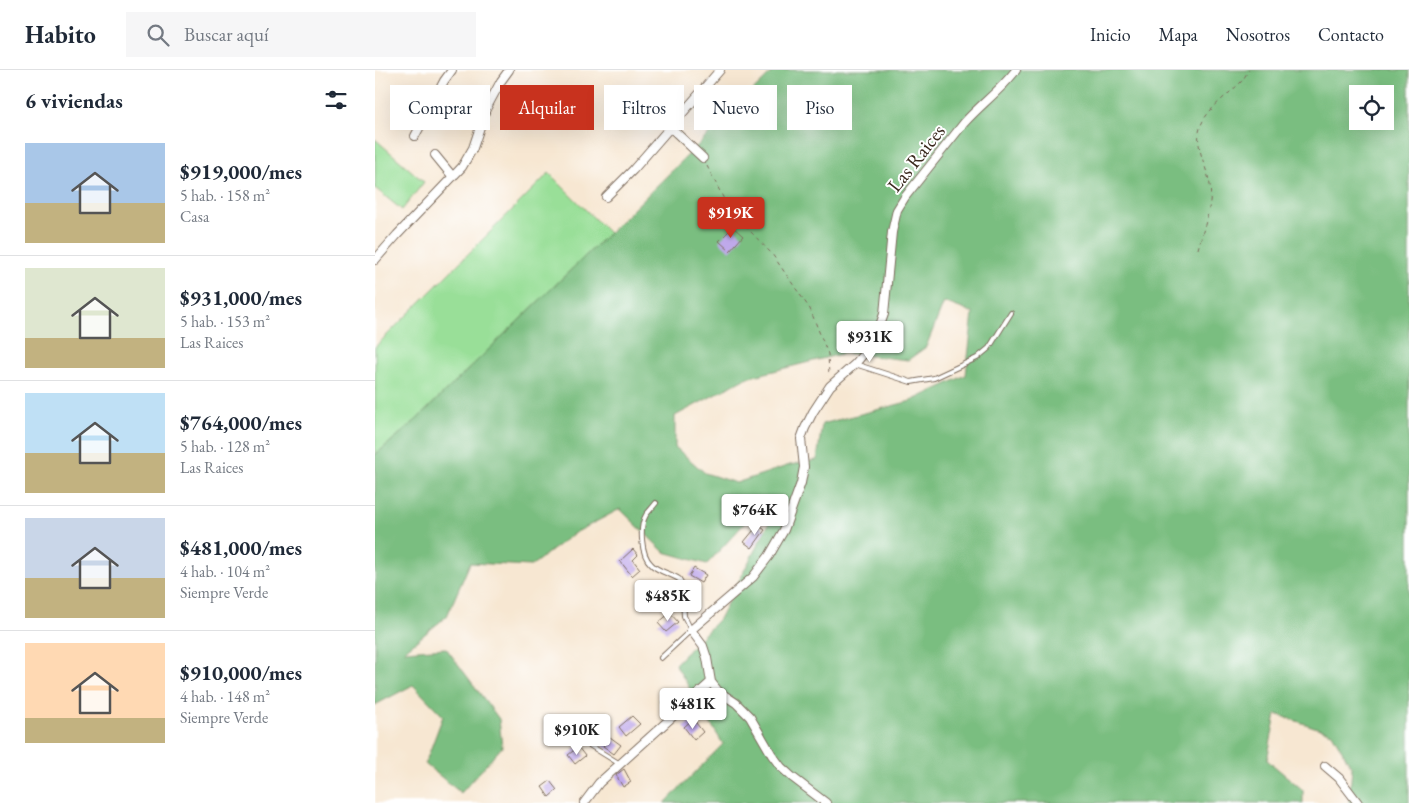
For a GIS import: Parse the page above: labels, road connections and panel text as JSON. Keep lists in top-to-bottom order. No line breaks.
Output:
{"streets":{"street":["Las Raices"]},"page":{"header":"Habito","search":"Buscar aquí","nav":["Inicio","Mapa","Nosotros","Contacto"],"heading":"6 viviendas","chip":["Comprar","Alquilar","Filtros","Nuevo","Piso"],"list":[{"name":"$919,000/mes","note":"5 hab. · 158 m² · Casa"},{"name":"$931,000/mes","note":"5 hab. · 153 m² · Las Raices"},{"name":"$764,000/mes","note":"5 hab. · 128 m² · Las Raices"},{"name":"$481,000/mes","note":"4 hab. · 104 m² · Siempre Verde"},{"name":"$910,000/mes","note":"4 hab. · 148 m² · Siempre Verde"}],"price":["$919K","$931K","$764K","$485K","$481K","$910K"]}}
